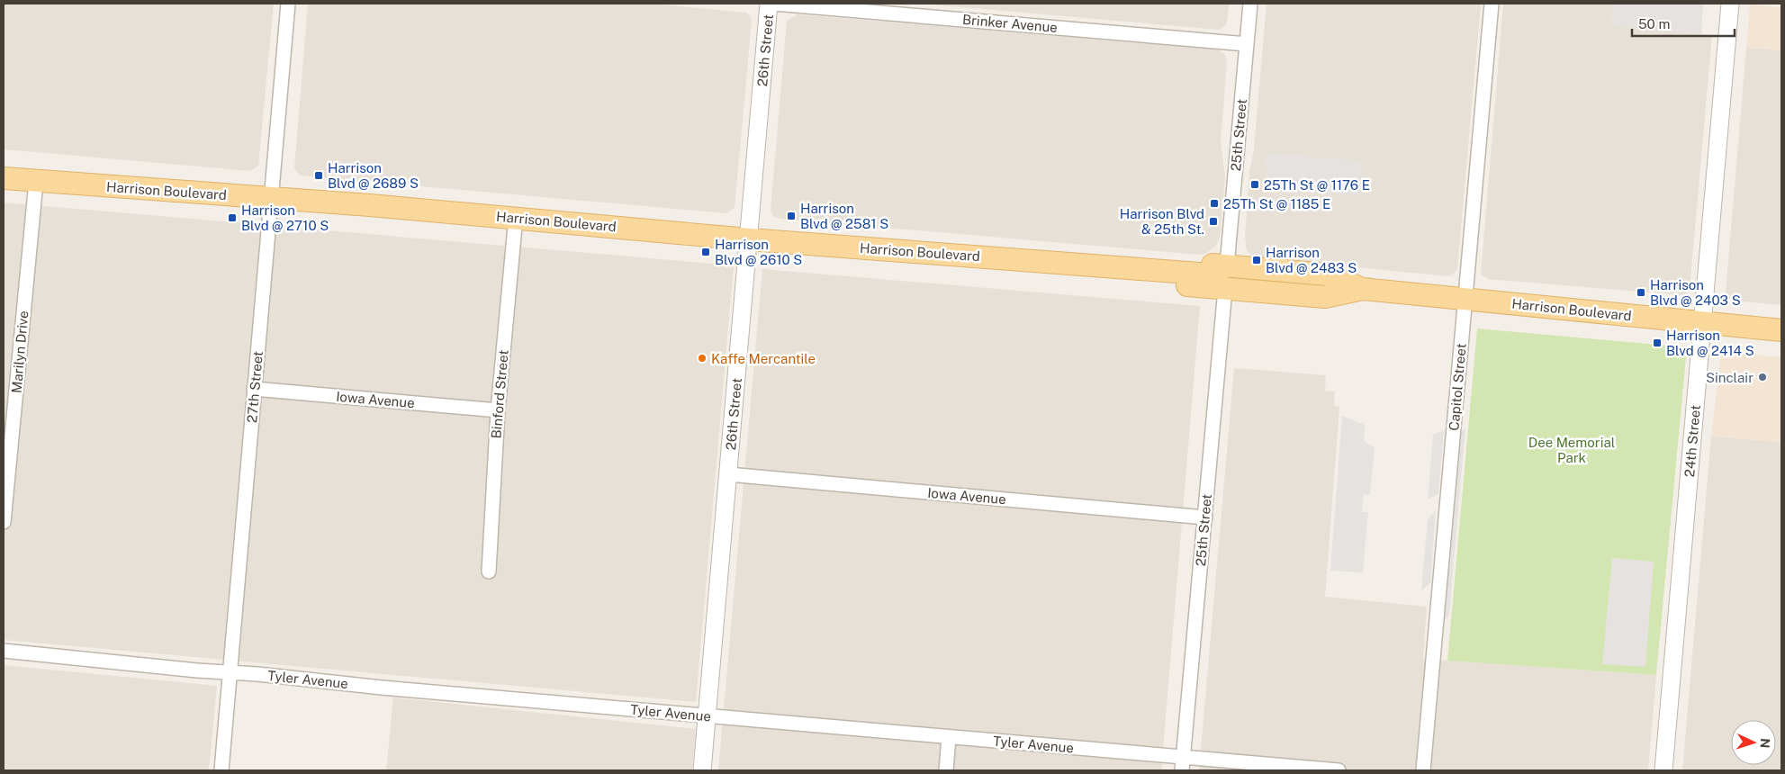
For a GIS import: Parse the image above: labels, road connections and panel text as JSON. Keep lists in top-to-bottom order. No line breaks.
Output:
{"streets":{"main road":["Harrison Boulevard"],"street":["Brinker Avenue","26th Street","25th Street","Marilyn Drive","27th Street","Capitol Street","Binford Street","Iowa Avenue","24th Street","Tyler Avenue"]},"crossings":[["Brinker Avenue","25th Street"],["26th Street","Harrison Boulevard"],["26th Street","Iowa Avenue"],["26th Street","Tyler Avenue"],["25th Street","Harrison Boulevard"],["25th Street","Iowa Avenue"],["25th Street","Tyler Avenue"],["Harrison Boulevard","Marilyn Drive"],["Harrison Boulevard","27th Street"],["Harrison Boulevard","Capitol Street"],["Harrison Boulevard","Binford Street"],["Harrison Boulevard","24th Street"],["27th Street","Iowa Avenue"],["27th Street","Tyler Avenue"],["Binford Street","Iowa Avenue"]],"parks":["Dee Memorial Park"],"places":{"transit":["Harrison Blvd @ 2689 S","25Th St @ 1176 E","25Th St @ 1185 E","Harrison Blvd @ 2581 S","Harrison Blvd @ 2710 S","Harrison Blvd & 25th St.","Harrison Blvd @ 2610 S","Harrison Blvd @ 2483 S","Harrison Blvd @ 2403 S","Harrison Blvd @ 2414 S"],"other":["Kaffe Mercantile","Sinclair"]},"scale_bar":"50 m","north":"right"}
